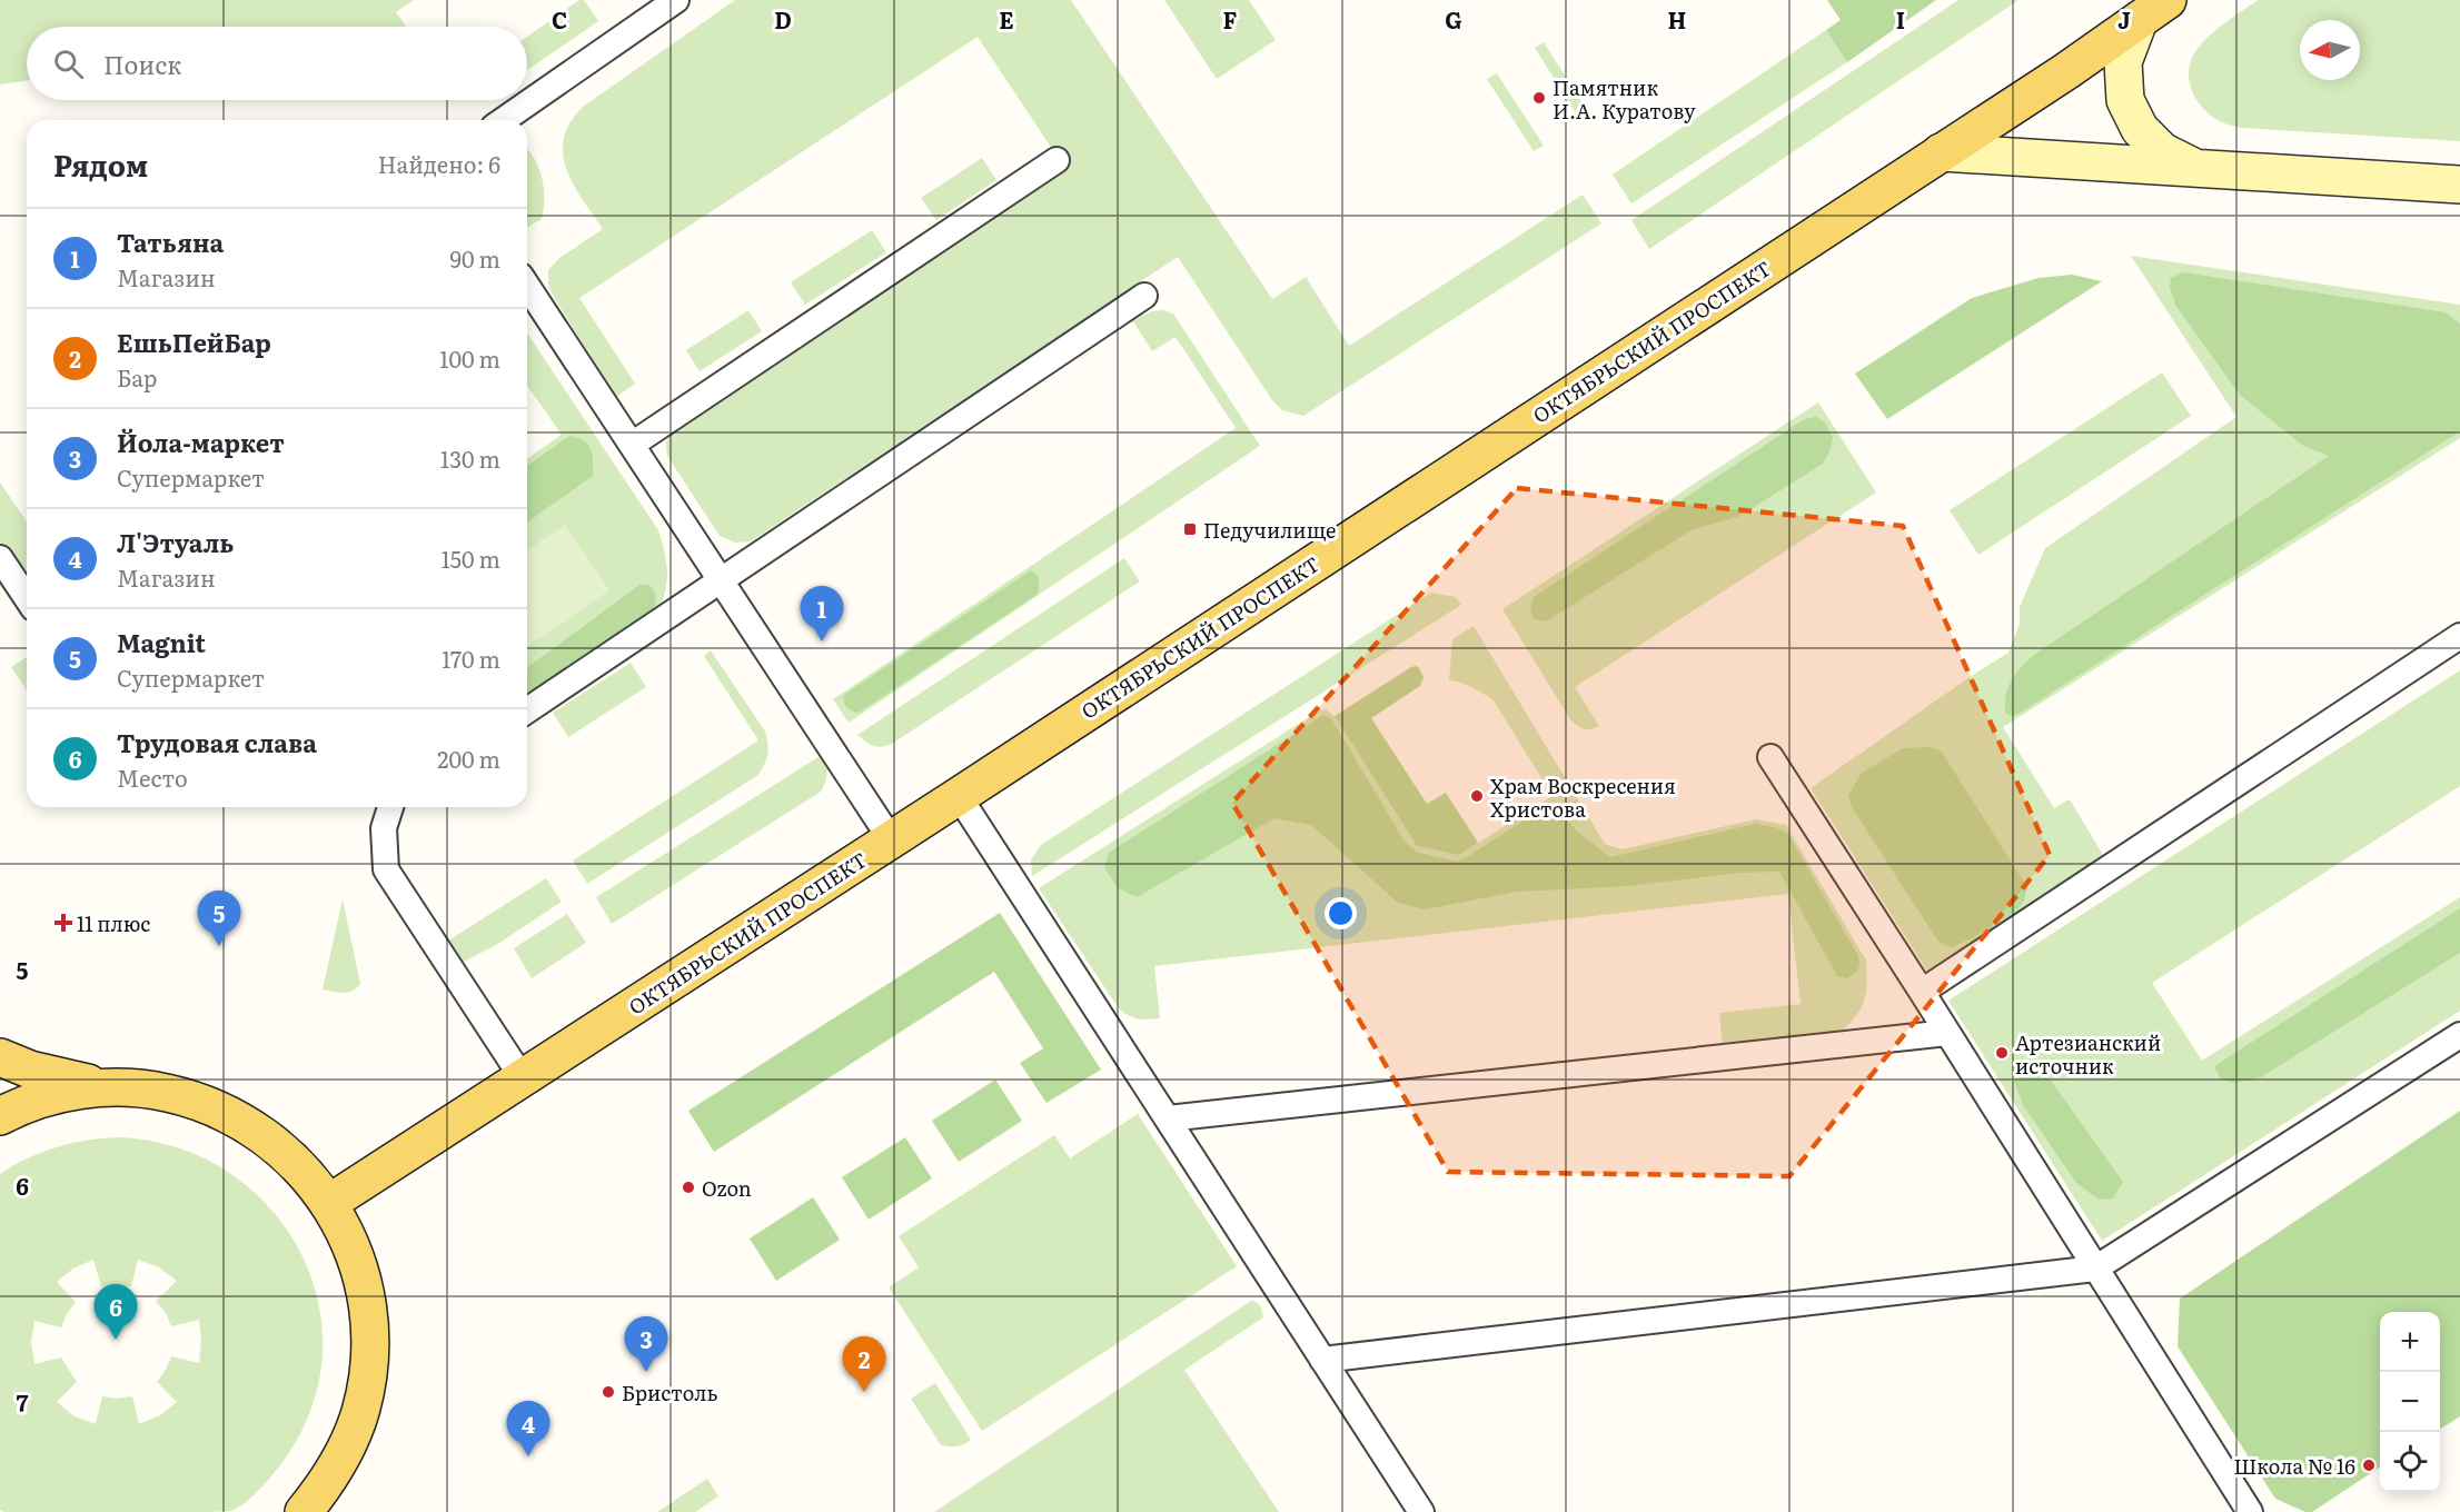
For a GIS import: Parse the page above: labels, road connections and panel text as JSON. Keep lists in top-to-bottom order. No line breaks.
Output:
{"streets":{"main road":["ОКТЯБРЬСКИЙ ПРОСПЕКТ"]},"places":{"other":["Памятник И.А. Куратову","Храм Воскресения Христова","Артезианский источник","Ozon","Бристоль","Школа № 16"],"transit":["Педучилище"],"health":["11 плюс"]},"north":"left","page":{"search":"Поиск","heading":["Рядом","Найдено: 6"],"list":[{"mark":"1","name":"Татьяна","note":"Магазин","value":"90 m"},{"mark":"2","name":"ЕшьПейБар","note":"Бар","value":"100 m"},{"mark":"3","name":"Йола-маркет","note":"Супермаркет","value":"130 m"},{"mark":"4","name":"Л'Этуаль","note":"Магазин","value":"150 m"},{"mark":"5","name":"Magnit","note":"Супермаркет","value":"170 m"},{"mark":"6","name":"Трудовая слава","note":"Место","value":"200 m"}],"pins":["1","5","6","3","2","4"],"map_buttons":["+","−"]},"grid":{"columns":["C","D","E","F","G","H","I","J"],"rows":["5","6","7"]}}
